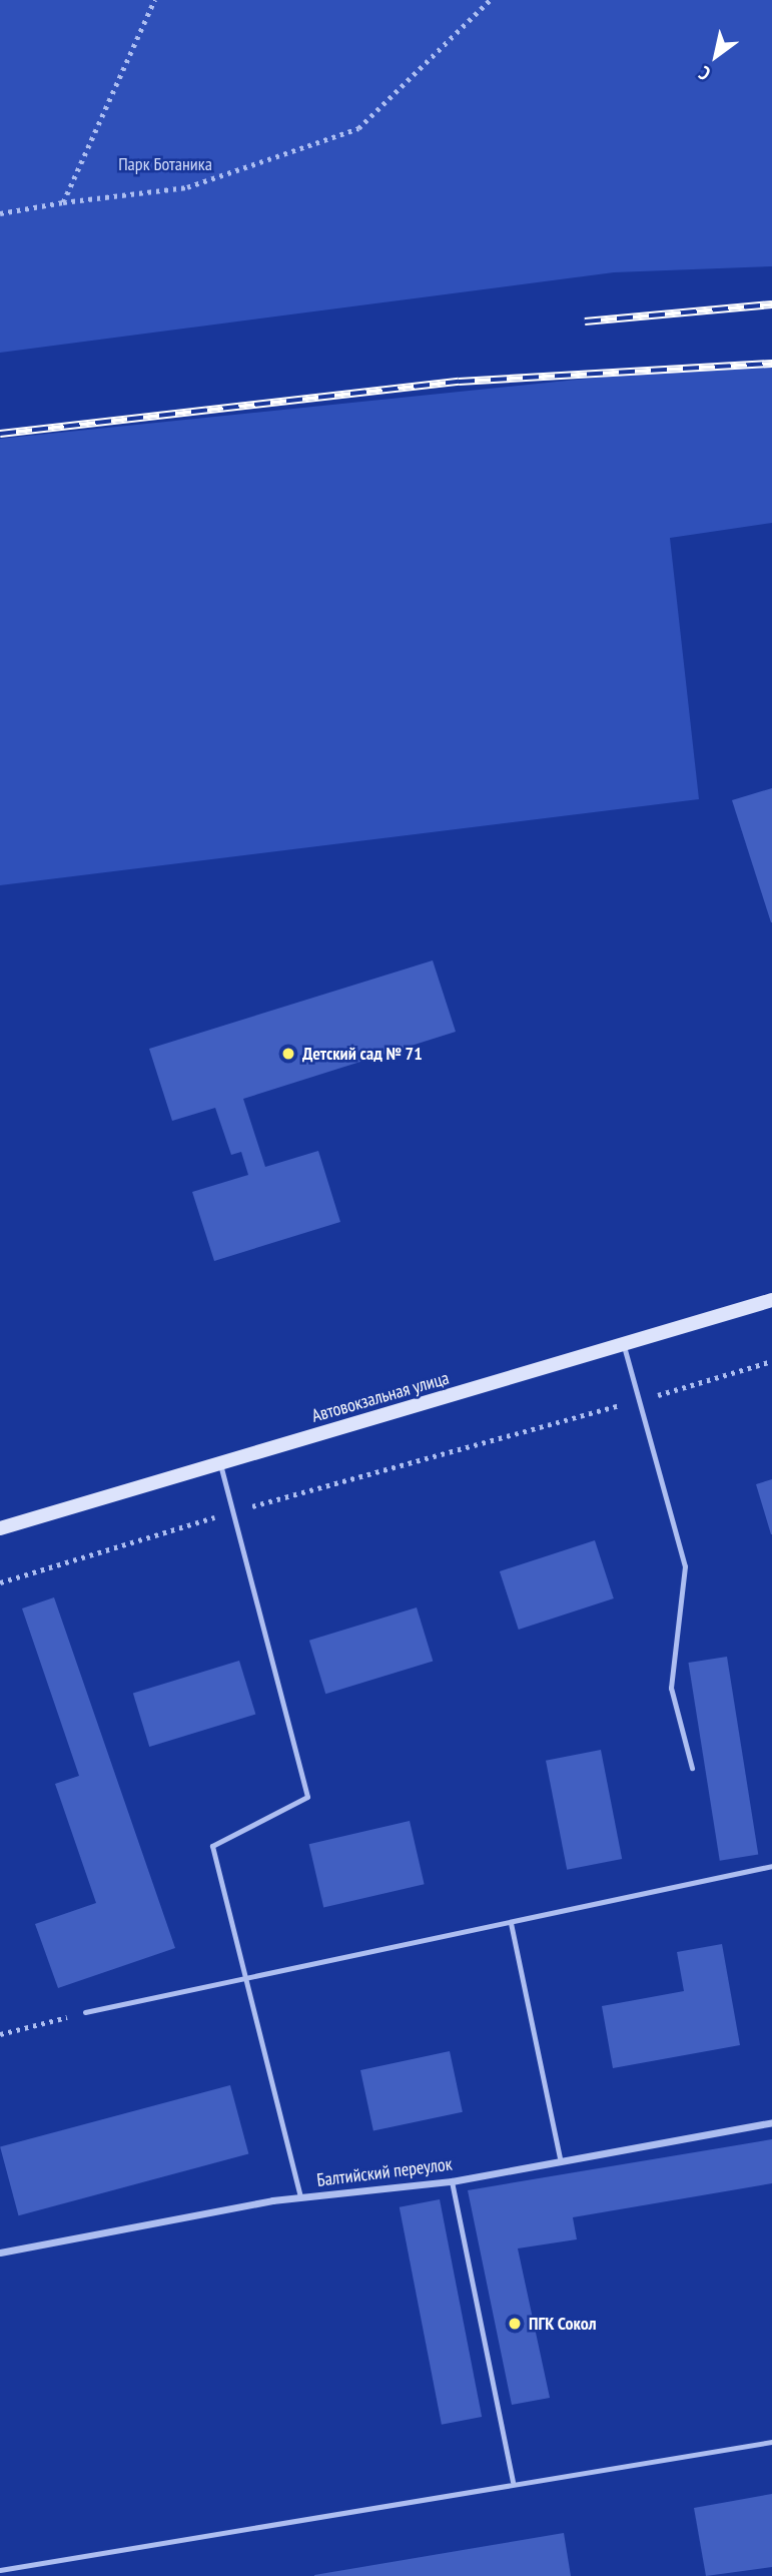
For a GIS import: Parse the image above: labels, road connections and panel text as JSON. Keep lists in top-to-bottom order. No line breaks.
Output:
{"streets":{"street":["Автовокзальная улица","Балтийский переулок"]},"parks":["Парк Ботаника"],"places":["Детский сад № 71","ПГК Сокол"],"north":"bottom left"}
